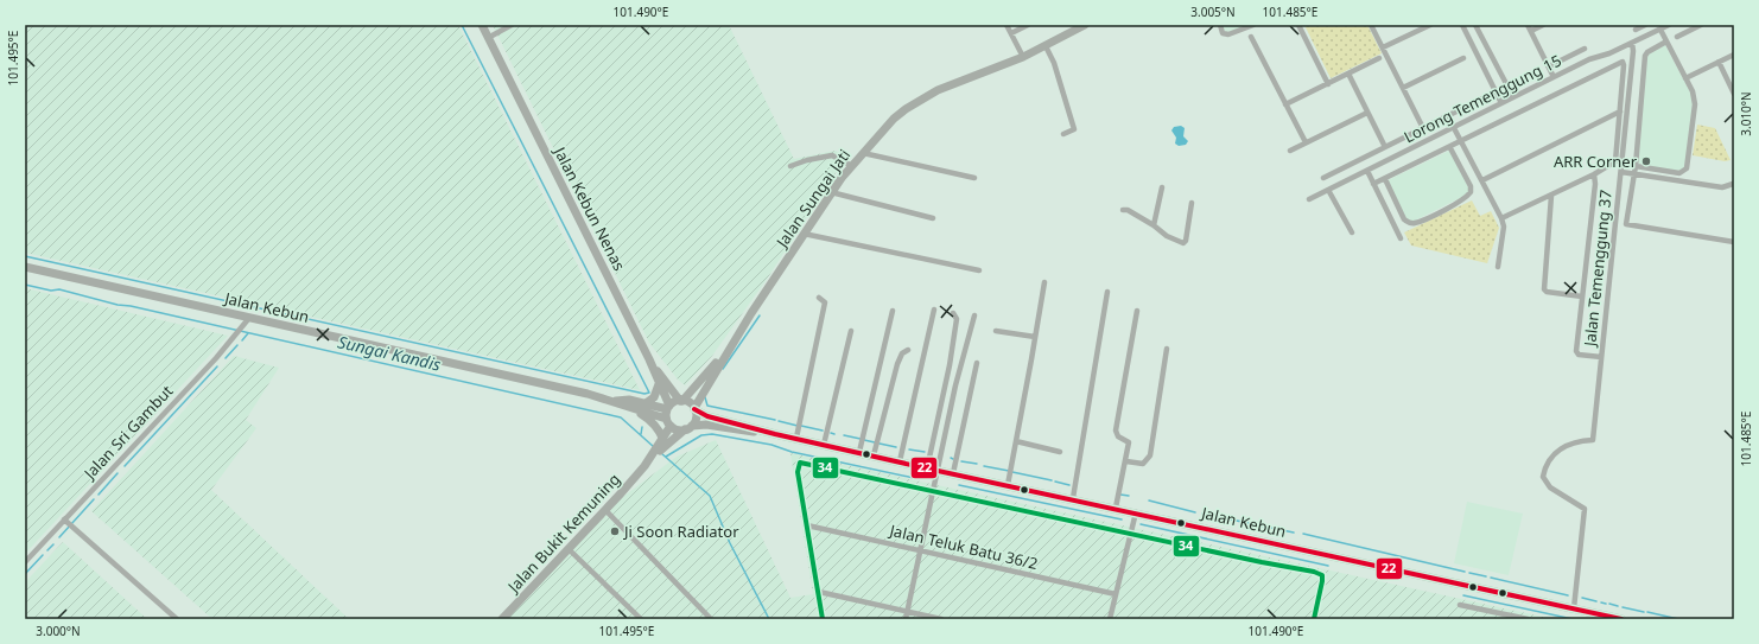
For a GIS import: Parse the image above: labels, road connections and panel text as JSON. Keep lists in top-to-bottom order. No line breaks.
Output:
{"streets":{"main road":["Jalan Sungai Jati","Jalan Kebun Nenas","Jalan Kebun","Jalan Bukit Kemuning"],"street":["Lorong Temenggung 15","Jalan Temenggung 37","Jalan Sri Gambut","Jalan Teluk Batu 36/2"]},"crossings":[["Lorong Temenggung 15","Jalan Temenggung 37"],["Jalan Sungai Jati","Jalan Kebun Nenas"],["Jalan Sungai Jati","Jalan Kebun"],["Jalan Sungai Jati","Jalan Bukit Kemuning"],["Jalan Kebun Nenas","Jalan Kebun"],["Jalan Kebun Nenas","Jalan Bukit Kemuning"],["Jalan Temenggung 37","Jalan Kebun"],["Jalan Kebun","Jalan Sri Gambut"],["Jalan Kebun","Jalan Bukit Kemuning"]],"water":["Sungai Kandis"],"places":["ARR Corner","Ji Soon Radiator"],"lines":["transit line 22","transit line 34"],"coordinates":["101.490°E","3.005°N","101.485°E","101.495°E","3.010°N","3.000°N"]}
